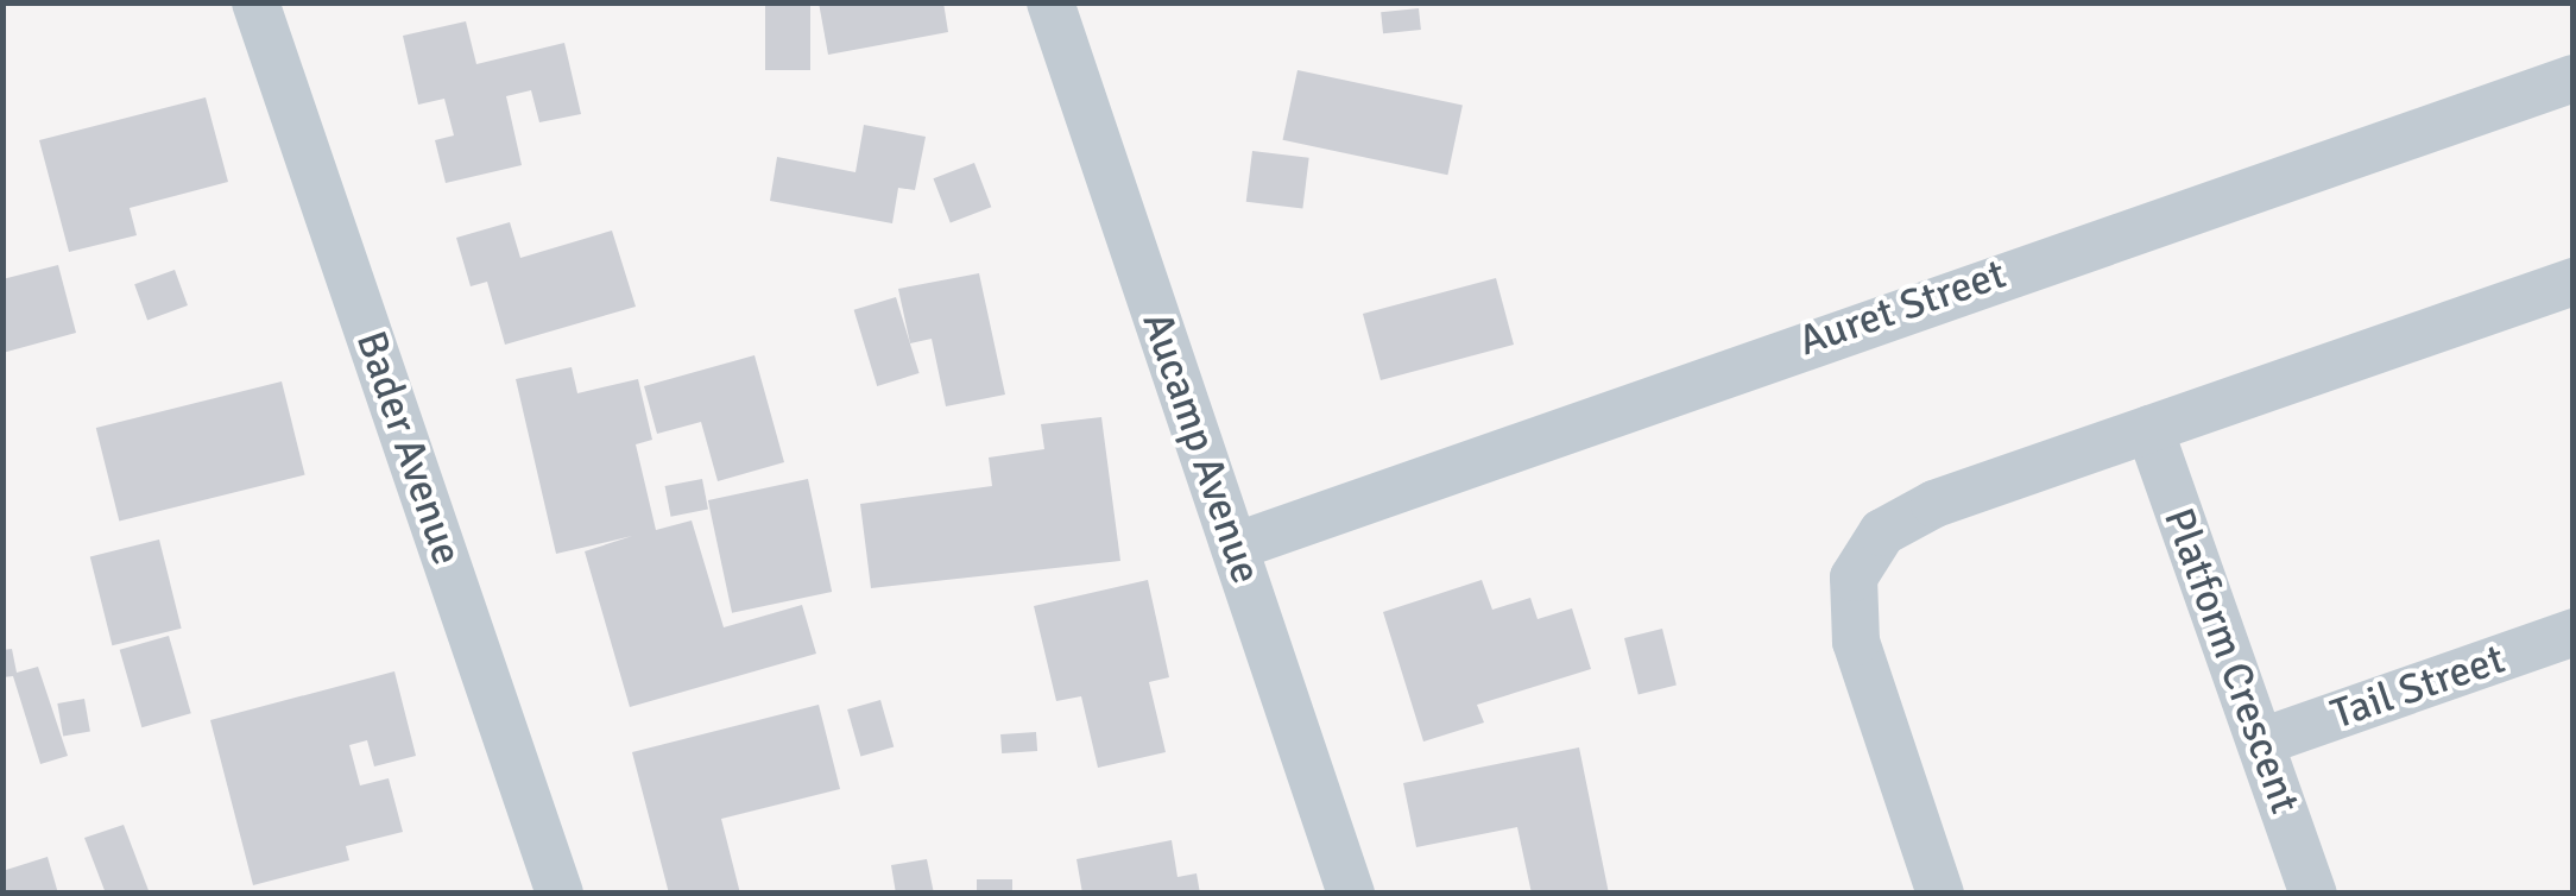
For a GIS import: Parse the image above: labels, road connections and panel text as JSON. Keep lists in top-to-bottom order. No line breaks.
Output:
{"streets":{"street":["Auret Street","Bader Avenue","Aucamp Avenue","Platform Crescent","Tail Street"]},"crossings":[["Auret Street","Aucamp Avenue"],["Platform Crescent","Tail Street"]]}
